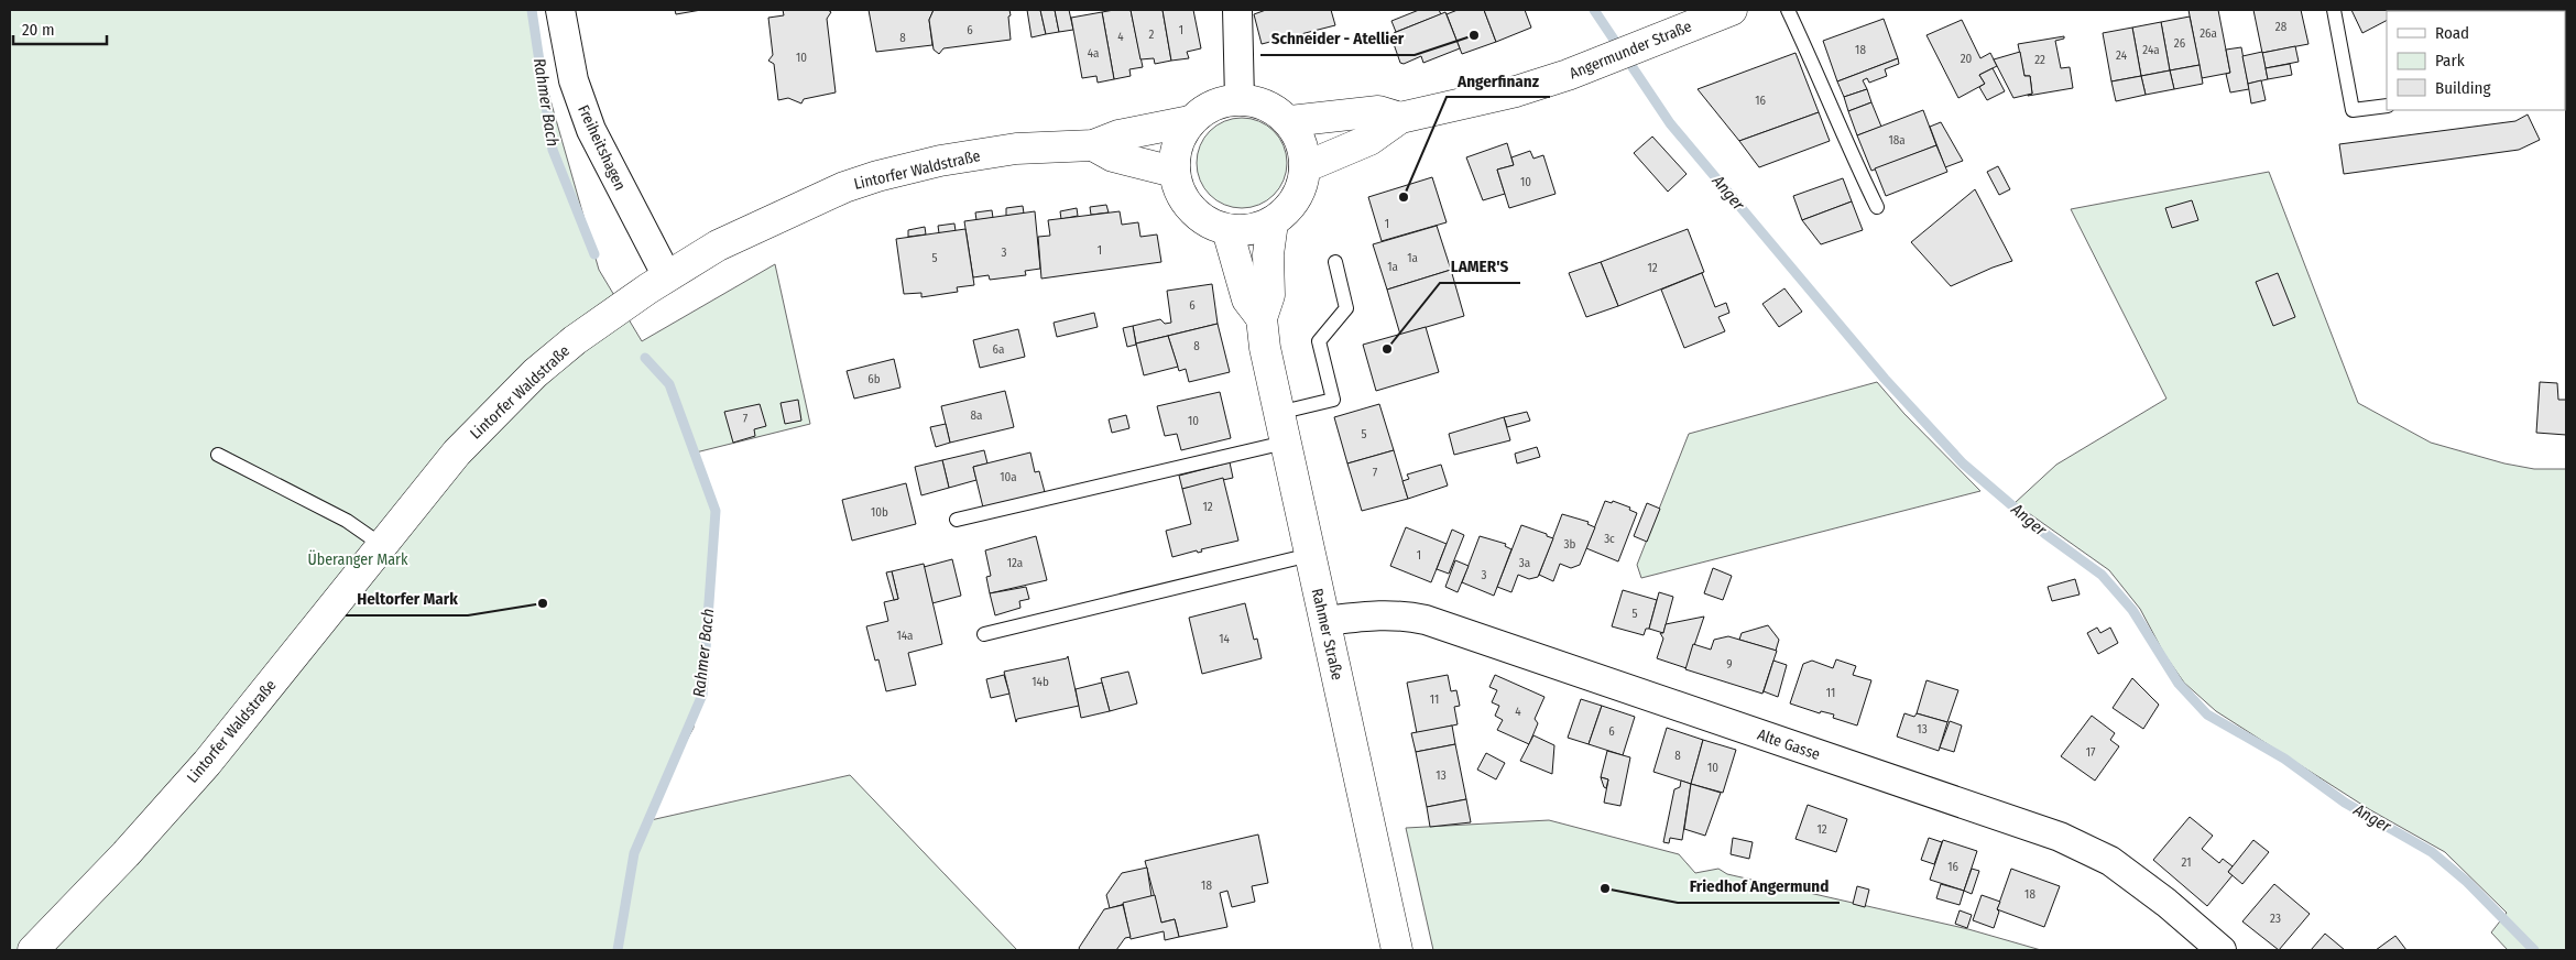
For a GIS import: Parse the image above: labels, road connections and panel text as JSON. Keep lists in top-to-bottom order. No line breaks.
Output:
{"streets":{"main road":["Angermunder Straße","Lintorfer Waldstraße","Rahmer Straße"],"street":["Freiheitshagen","Alte Gasse"]},"crossings":[["Angermunder Straße","Lintorfer Waldstraße"],["Angermunder Straße","Rahmer Straße"],["Freiheitshagen","Lintorfer Waldstraße"],["Lintorfer Waldstraße","Rahmer Straße"],["Rahmer Straße","Alte Gasse"]],"water":["Rahmer Bach","Anger"],"parks":["Überanger Mark"],"places":["Schneider - Atellier","Angerfinanz","LAMER'S","Heltorfer Mark","Friedhof Angermund"],"house_numbers":["28","6","1","26a","2","4","8","26","18","24a","4a","24","10","20","22","16","18a","10","1","1","3","5","1a","1a","12","6","8","6a","6b","8a","7","10","5","7","10a","12","10b","3c","3b","1","12a","3a","3","5","14a","14","9","14b","11","11","4","13","6","17","8","10","13","12","21","16","18","18","23"],"legend":["Road","Park","Building"],"scale_bar":"20 m"}
